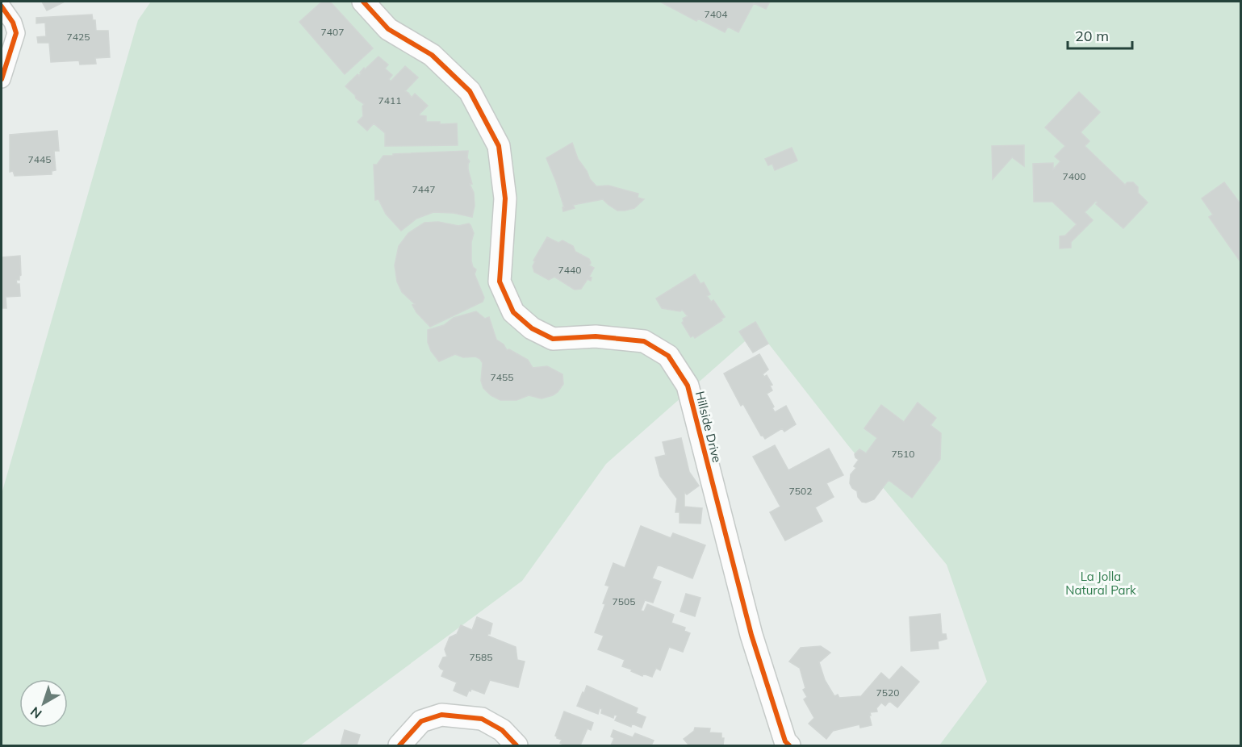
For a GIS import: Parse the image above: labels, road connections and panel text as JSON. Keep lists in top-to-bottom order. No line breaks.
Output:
{"streets":{"street":["Hillside Drive"]},"parks":["La Jolla Natural Park"],"house_numbers":["7404","7407","7425","7411","7445","7400","7447","7440","7455","7510","7502","7505","7585","7520"],"scale_bar":"20 m","north":"bottom left"}
